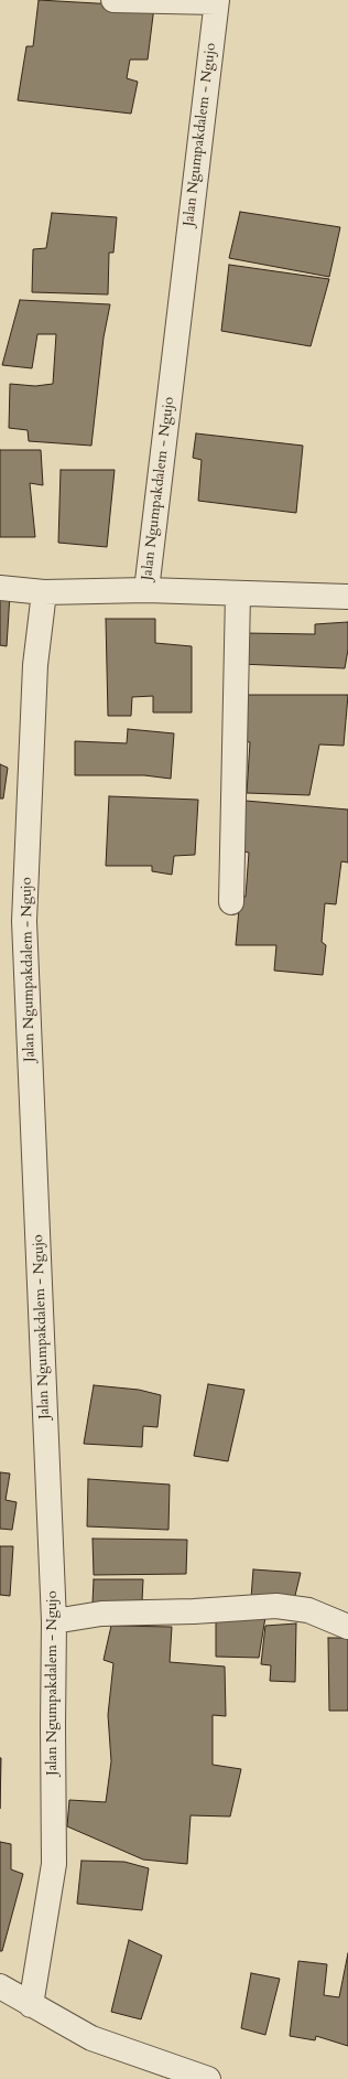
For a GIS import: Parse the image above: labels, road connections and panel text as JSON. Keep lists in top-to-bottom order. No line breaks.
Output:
{"streets":{"street":["Jalan Ngumpakdalem - Ngujo"]}}
